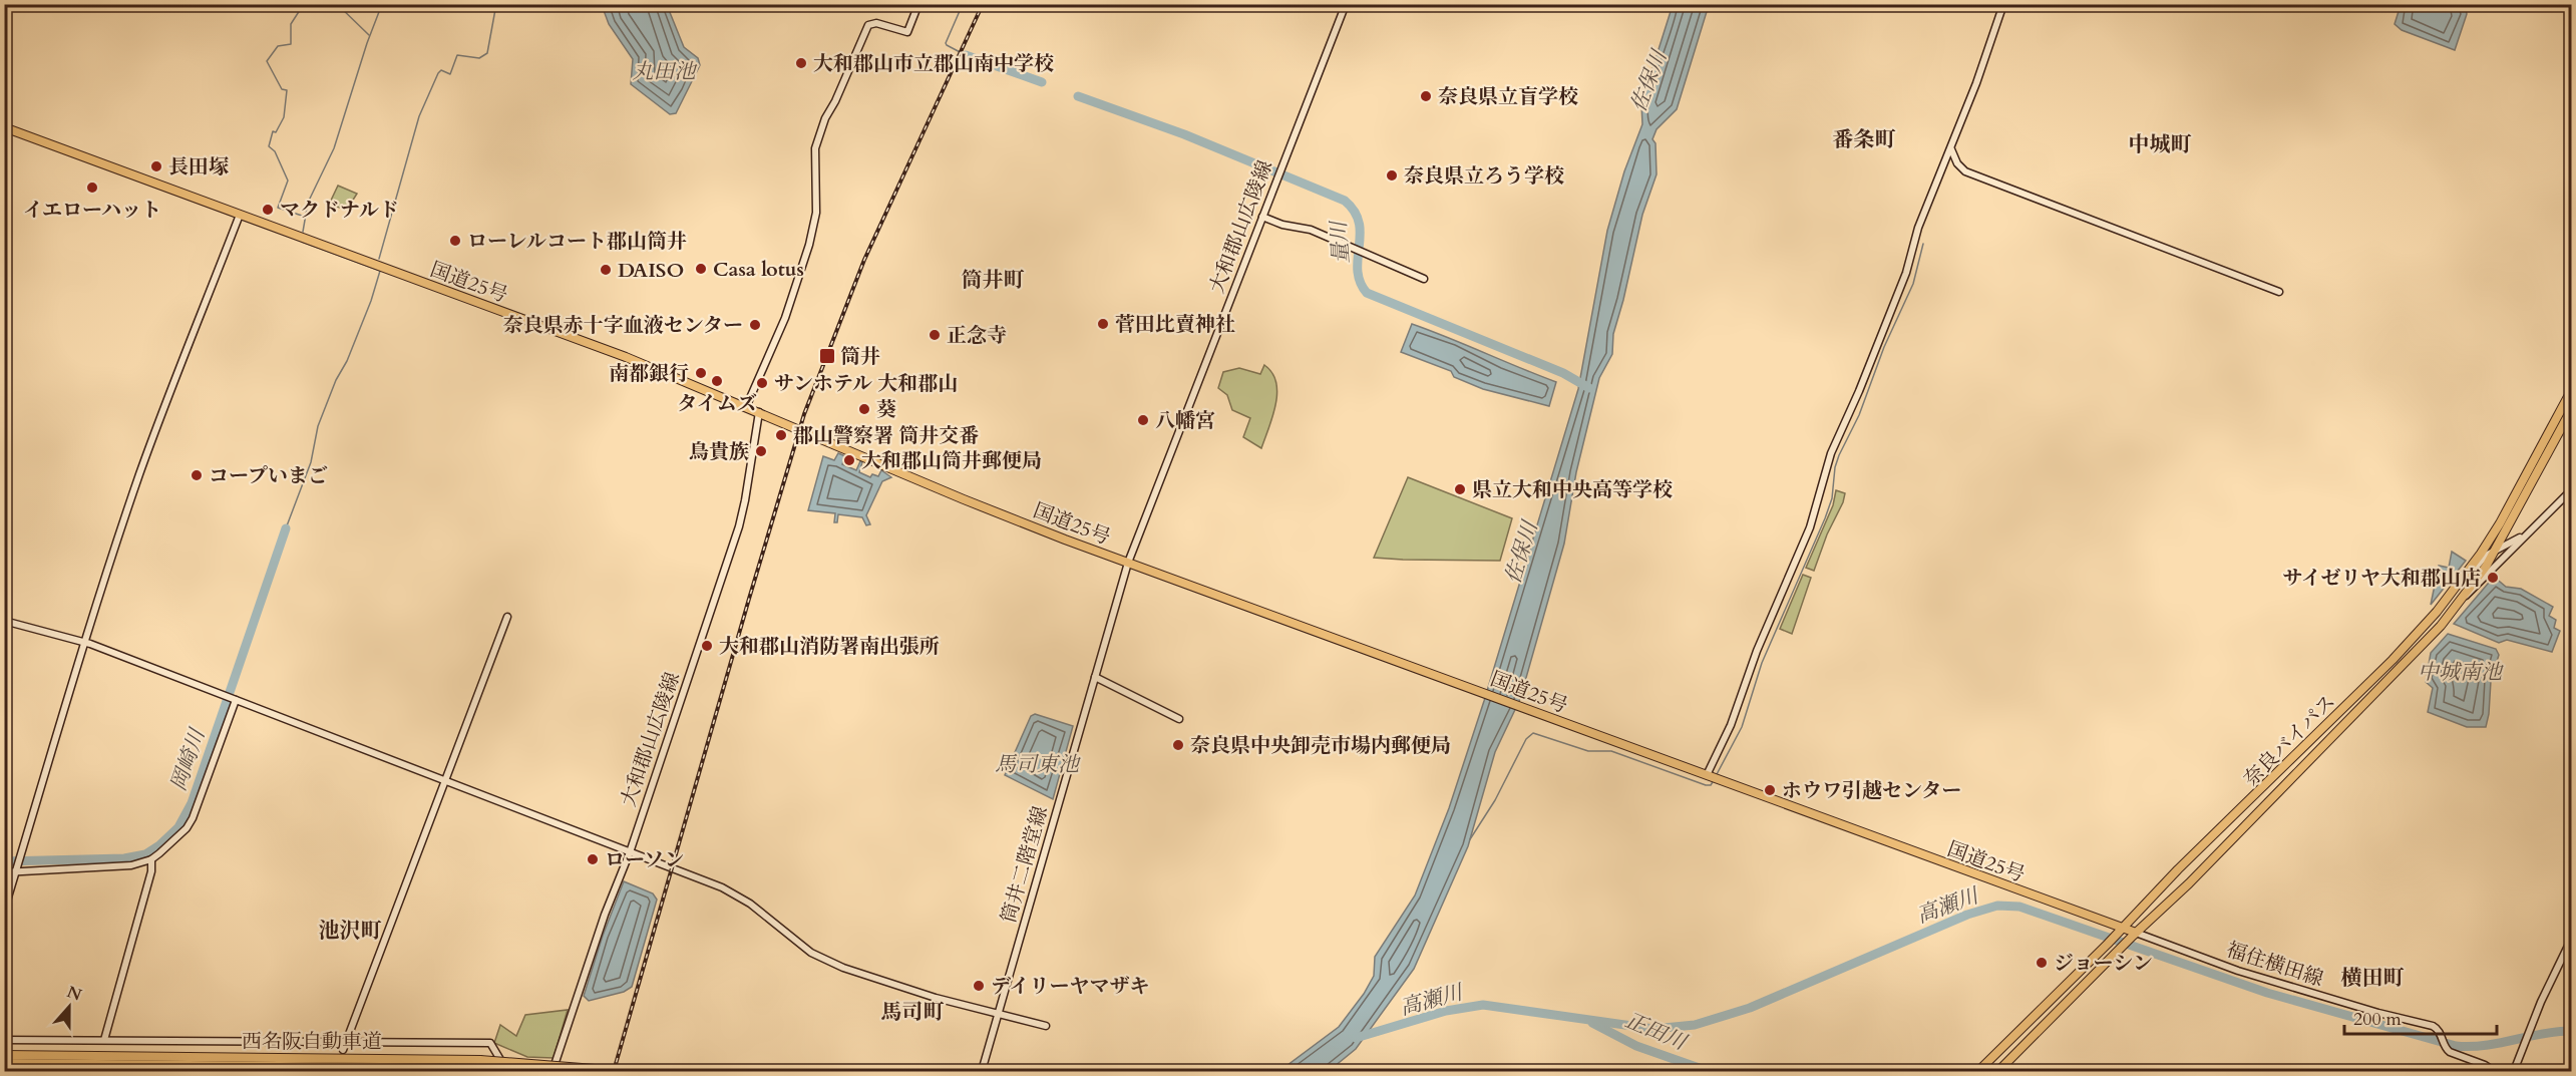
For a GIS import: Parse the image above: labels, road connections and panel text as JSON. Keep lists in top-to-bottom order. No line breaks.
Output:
{"streets":{"highway":["国道25号","奈良バイパス","西名阪自動車道"],"street":["大和郡山広陵線","筒井二階堂線","福住横田線"]},"crossings":[["大和郡山広陵線","国道25号"],["大和郡山広陵線","筒井二階堂線"],["国道25号","奈良バイパス"],["国道25号","筒井二階堂線"],["国道25号","福住横田線"],["奈良バイパス","福住横田線"]],"districts":["番条町","中城町","筒井町","池沢町","横田町","馬司町"],"water":["丸田池","佐保川","量川","中城南池","岡崎川","馬司東池","高瀬川","正田川"],"places":{"other":["大和郡山市立郡山南中学校","奈良県立盲学校","長田塚","奈良県立ろう学校","イエローハット","マクドナルド","ローレルコート郡山筒井","Casa lotus","DAISO","菅田比賣神社","奈良県赤十字血液センター","正念寺","南都銀行","タイムズ","サンホテル 大和郡山","葵","八幡宮","郡山警察署 筒井交番","鳥貴族","大和郡山筒井郵便局","コープいまご","県立大和中央高等学校","サイゼリヤ大和郡山店","大和郡山消防署南出張所","奈良県中央卸売市場内郵便局","ホウワ引越センター","ローソン","ジョーシン","デイリーヤマザキ"],"transit":["筒井"]},"scale_bar":"200 m","north":"top"}
